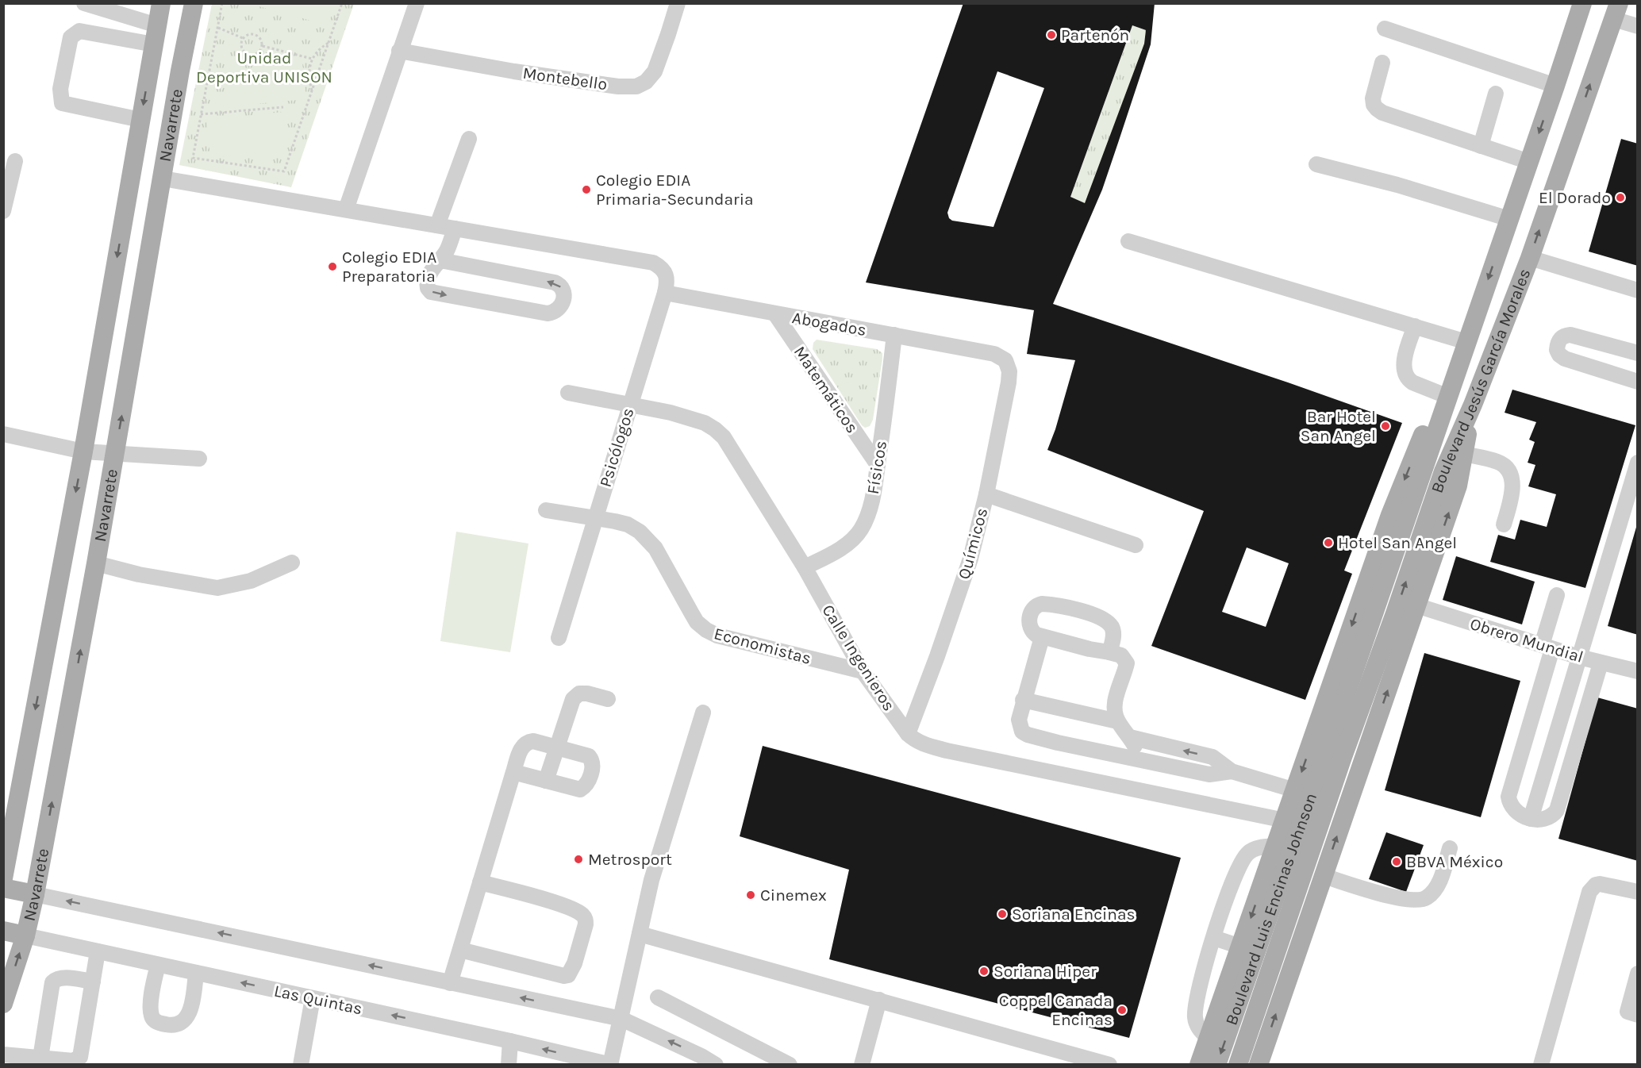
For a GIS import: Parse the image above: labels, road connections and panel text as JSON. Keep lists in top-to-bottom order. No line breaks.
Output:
{"streets":{"main road":["Navarrete","Boulevard Jesús García Morales","Boulevard Luis Encinas Johnson"],"street":["Montebello","Abogados","Matemáticos","Psicólogos","Físicos","Químicos","Obrero Mundial","Economistas","Calle Ingenieros","Las Quintas"]},"crossings":[["Navarrete","Las Quintas"],["Abogados","Matemáticos"],["Abogados","Psicólogos"],["Abogados","Físicos"],["Abogados","Químicos"],["Boulevard Jesús García Morales","Boulevard Luis Encinas Johnson"],["Matemáticos","Físicos"],["Psicólogos","Economistas"],["Psicólogos","Calle Ingenieros"],["Físicos","Calle Ingenieros"],["Químicos","Calle Ingenieros"],["Economistas","Calle Ingenieros"]],"parks":["Unidad Deportiva UNISON"],"places":["Partenón","Colegio EDIA Primaria-Secundaria","El Dorado","Colegio EDIA Preparatoria","Bar Hotel San Angel","Hotel San Angel","Metrosport","BBVA México","Cinemex","Soriana Encinas","Soriana Hiper","Coppel Canada Encinas"]}
